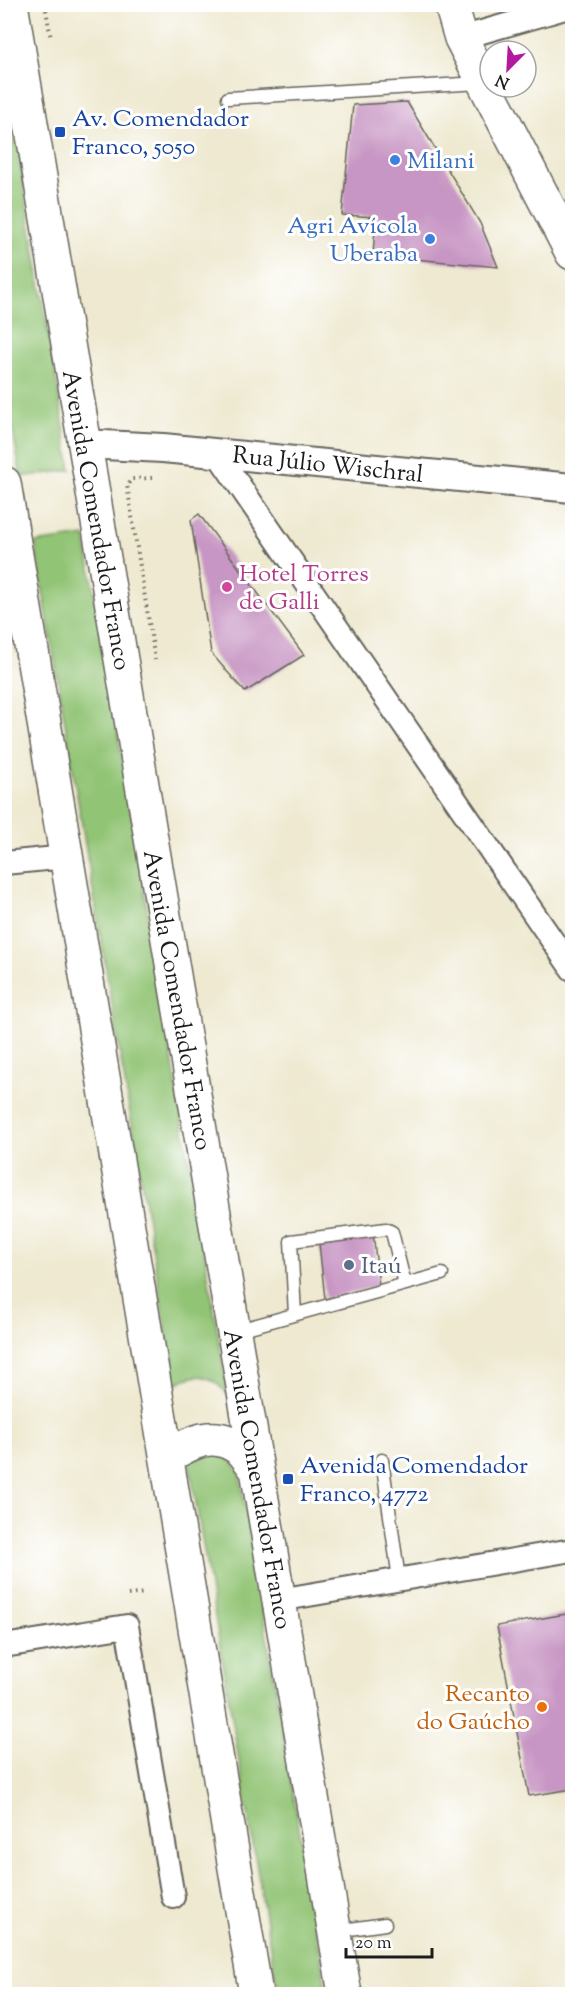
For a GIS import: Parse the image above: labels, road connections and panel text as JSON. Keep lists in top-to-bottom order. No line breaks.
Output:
{"streets":{"main road":["Avenida Comendador Franco"],"street":["Rua Júlio Wischral"]},"crossings":[["Rua Júlio Wischral","Avenida Comendador Franco"]],"places":{"transit":["Av. Comendador Franco, 5050","Avenida Comendador Franco, 4772"],"other":["Milani","Agri Avícola Uberaba","Hotel Torres de Galli","Itaú","Recanto do Gaúcho"]},"scale_bar":"20 m","north":"bottom left"}
